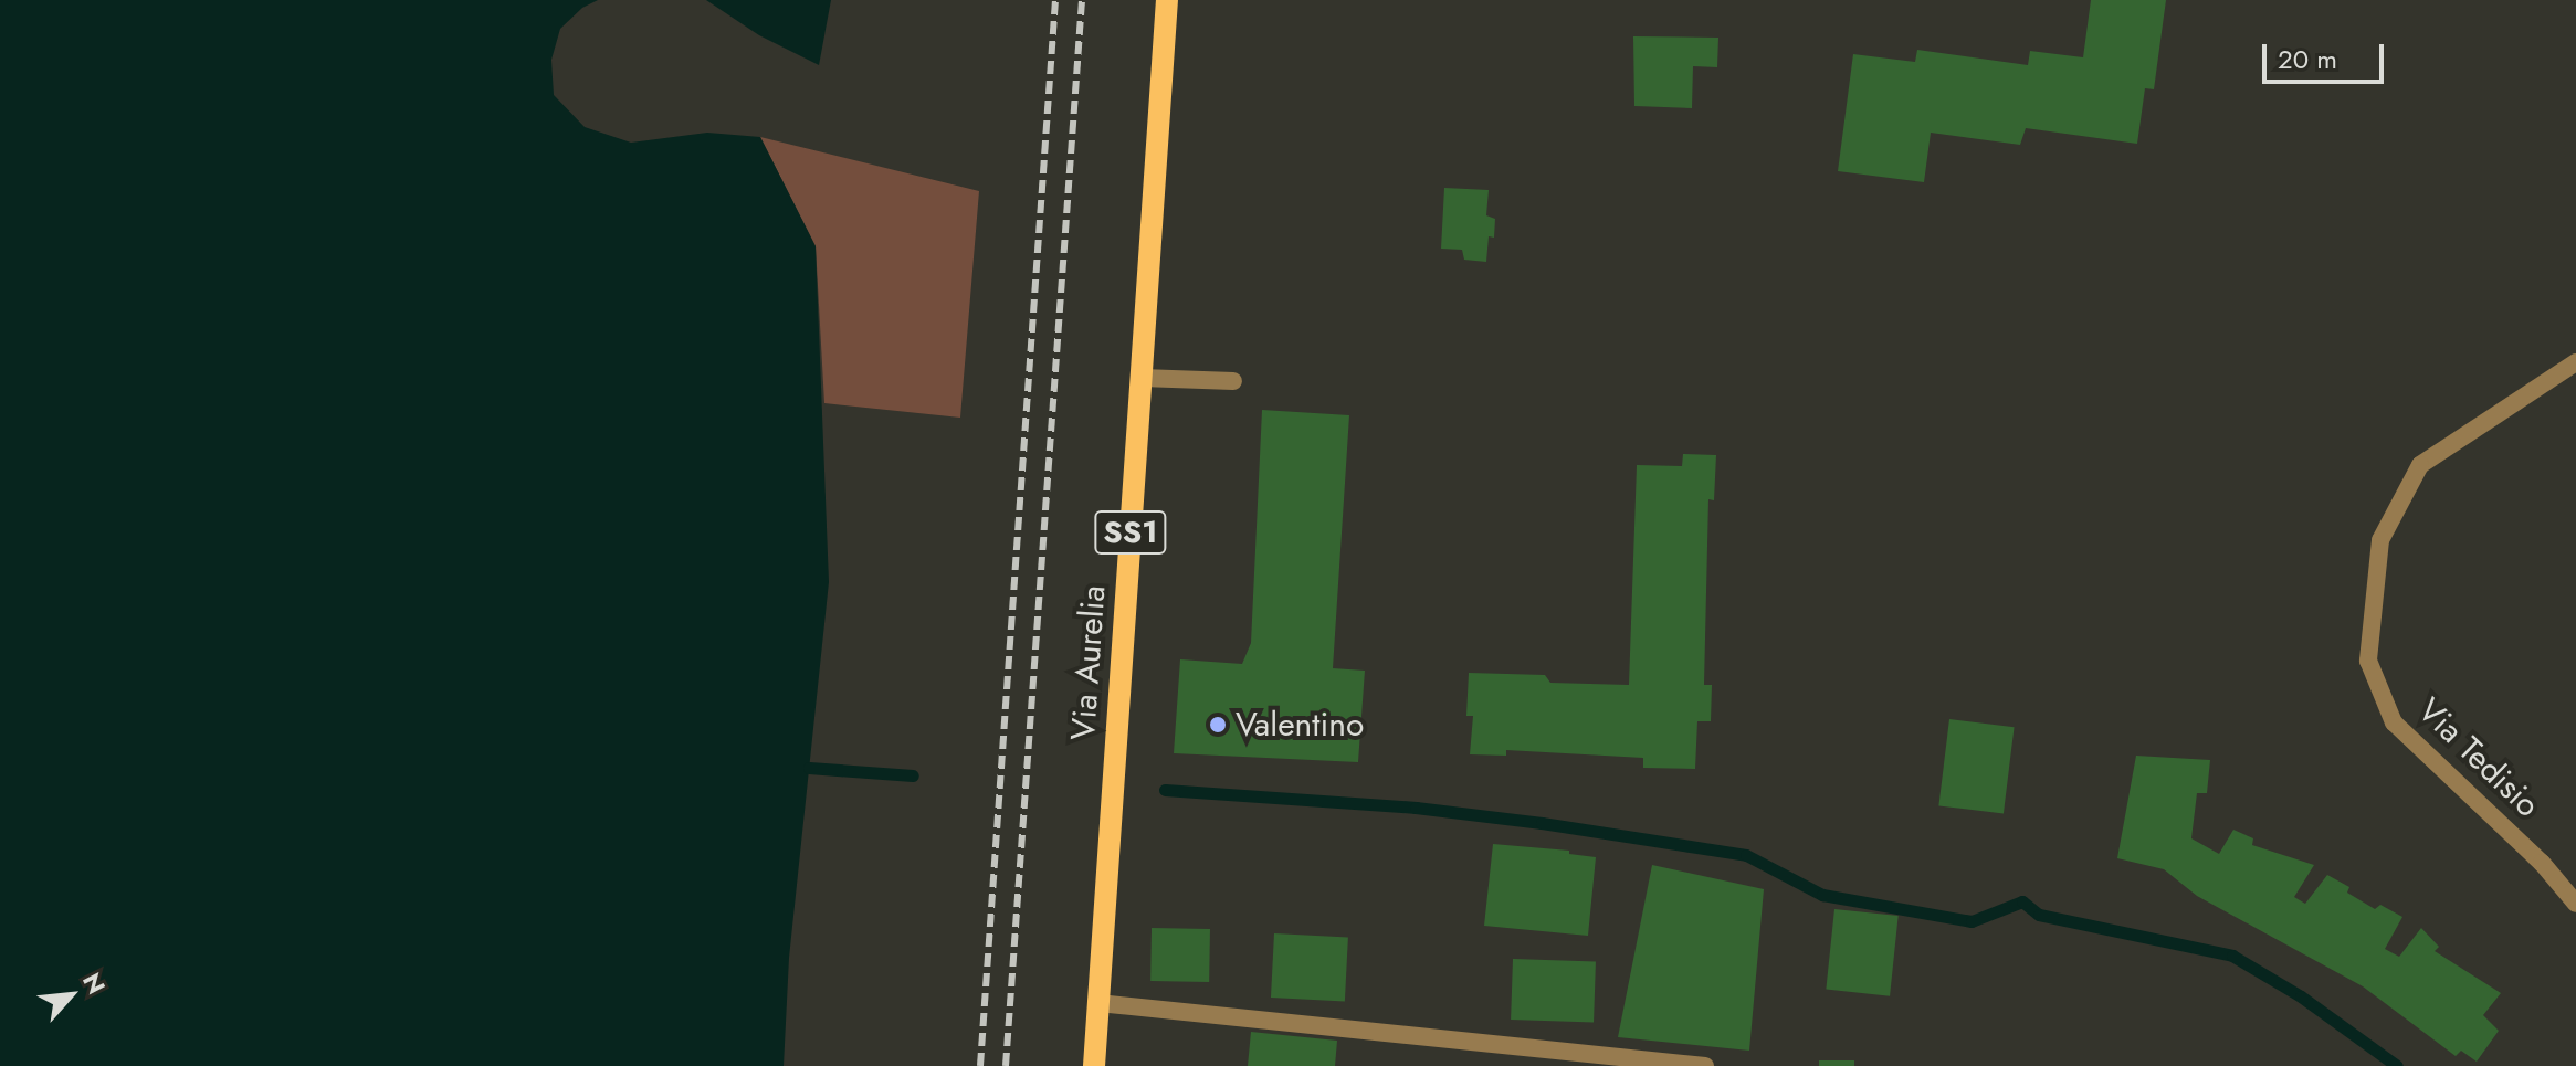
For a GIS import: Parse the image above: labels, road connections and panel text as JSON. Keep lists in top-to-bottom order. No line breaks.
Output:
{"streets":{"main road":["SS1","Via Aurelia"],"street":["Via Tedisio"]},"places":["Valentino"],"scale_bar":"20 m","north":"top right"}
